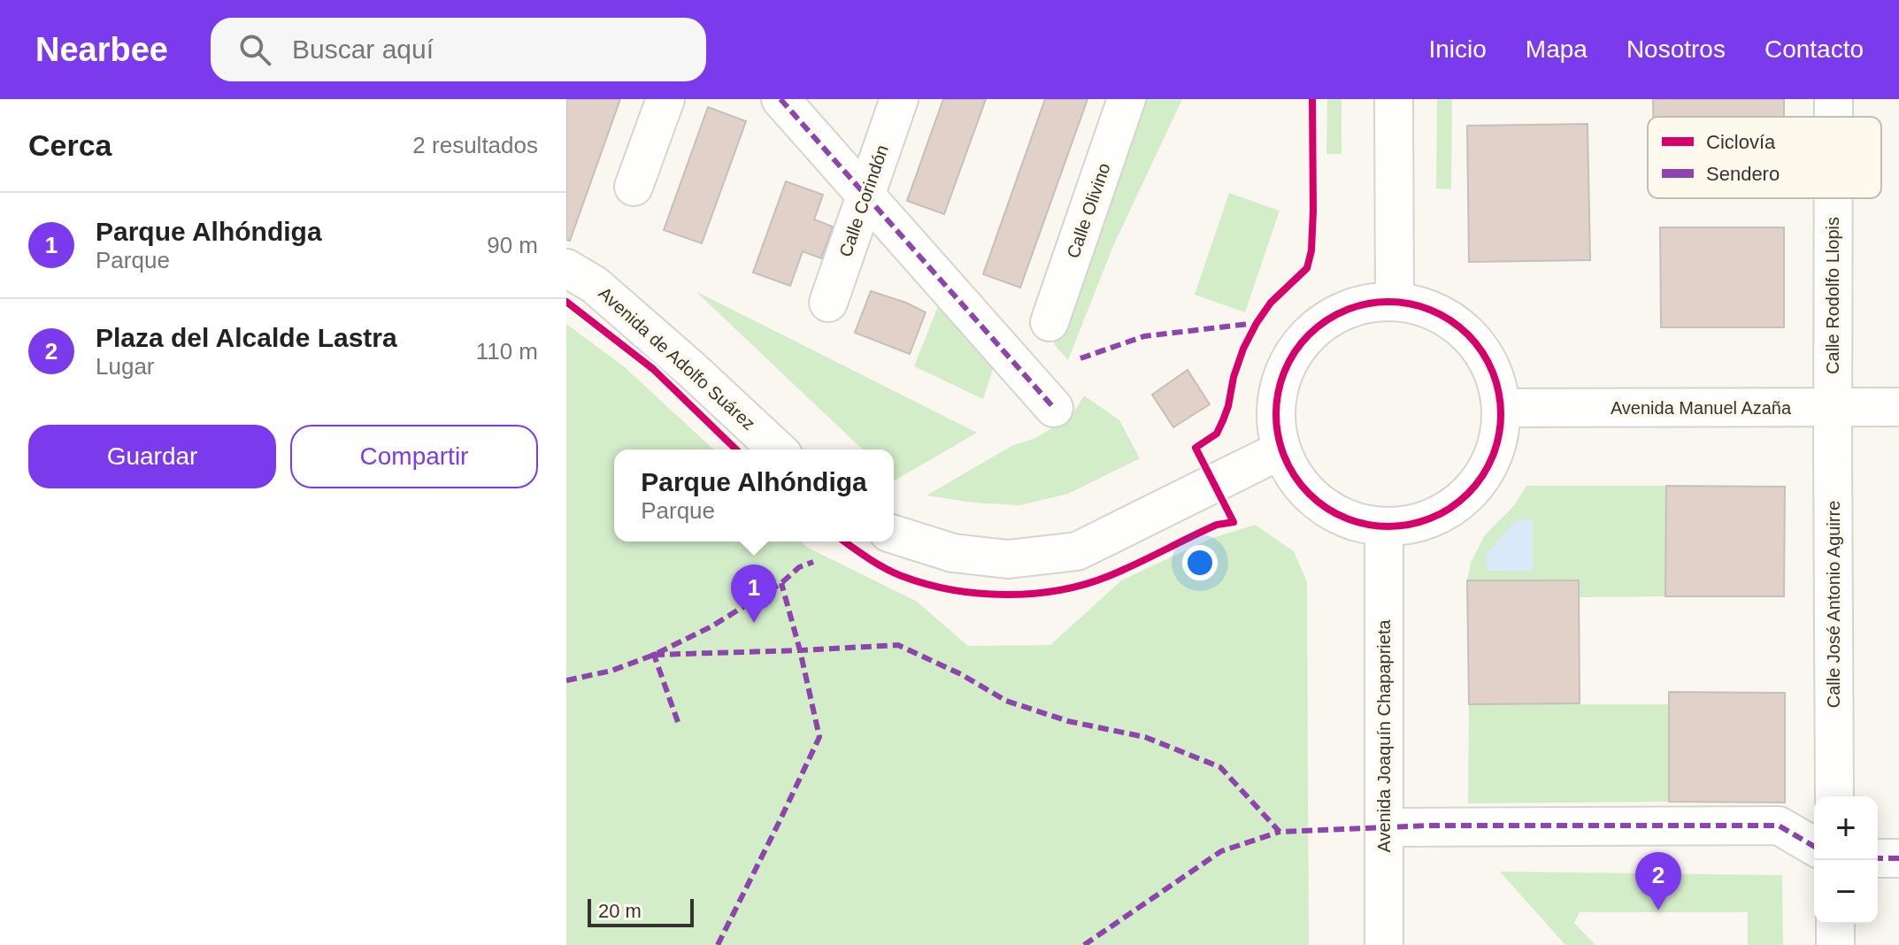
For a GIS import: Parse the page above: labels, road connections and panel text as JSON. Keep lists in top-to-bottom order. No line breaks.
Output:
{"streets":{"street":["Calle Corindón","Calle Olivino","Calle Rodolfo Llopis","Avenida de Adolfo Suárez","Avenida Manuel Azaña","Calle José Antonio Aguirre","Avenida Joaquín Chapaprieta"]},"crossings":[["Calle Rodolfo Llopis","Avenida Manuel Azaña"],["Calle Rodolfo Llopis","Calle José Antonio Aguirre"],["Avenida Manuel Azaña","Calle José Antonio Aguirre"],["Avenida Manuel Azaña","Avenida Joaquín Chapaprieta"]],"legend":["Ciclovía","Sendero"],"scale_bar":"20 m","page":{"header":"Nearbee","search":"Buscar aquí","nav":["Inicio","Mapa","Nosotros","Contacto"],"heading":["Cerca","2 resultados"],"list":[{"mark":"1","name":"Parque Alhóndiga","note":"Parque","value":"90 m"},{"mark":"2","name":"Plaza del Alcalde Lastra","note":"Lugar","value":"110 m"}],"buttons":["Guardar","Compartir"],"popup":["Parque Alhóndiga","Parque"],"pins":["1","2"],"map_buttons":["+","−"],"scale":"20 m"}}
